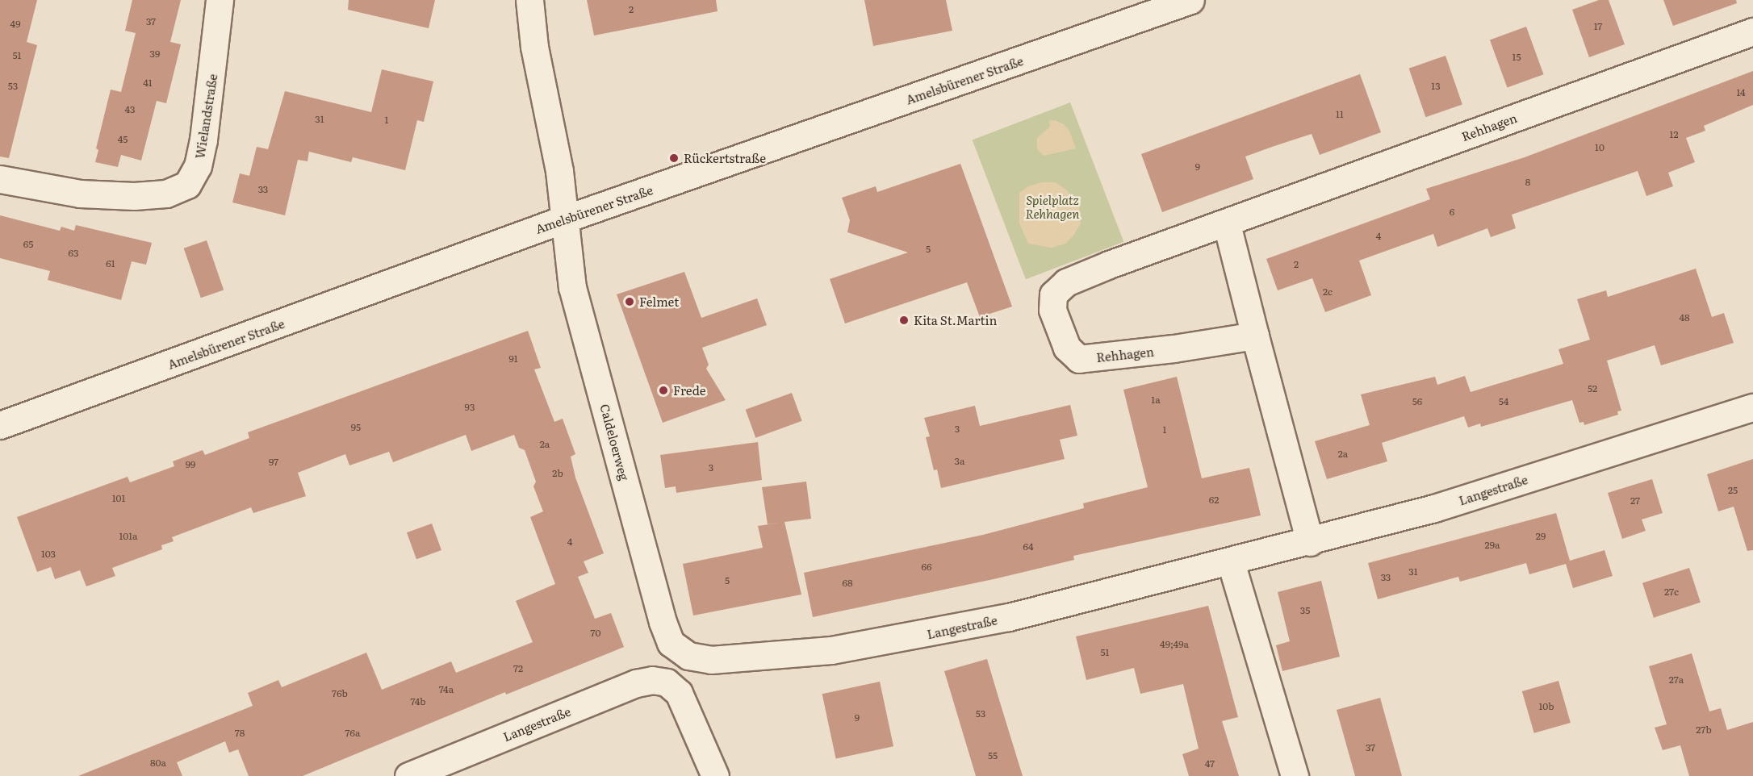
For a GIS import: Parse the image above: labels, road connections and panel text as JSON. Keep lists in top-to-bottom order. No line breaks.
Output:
{"streets":{"street":["Amelsbürener Straße","Wielandstraße","Rehhagen","Caldeloerweg","Langestraße"]},"crossings":[["Amelsbürener Straße","Caldeloerweg"],["Caldeloerweg","Langestraße"]],"parks":["Spielplatz Rehhagen"],"places":["Rückertstraße","Felmet","Kita St.Martin","Frede"],"house_numbers":["2","37","49","17","39","51","15","41","53","13","14","43","11","31","1","12","45","10","9","8","33","6","4","65","5","63","61","2","2c","48","91","52","1a","56","54","93","95","3","1","2a","2a","3a","97","99","3","2b","25","101","62","27","101a","29","4","29a","64","103","66","31","33","5","68","27c","35","70","49;49a","51","72","27a","74a","76b","74b","10b","53","9","27b","78","76a","37","55","80a","47"]}
